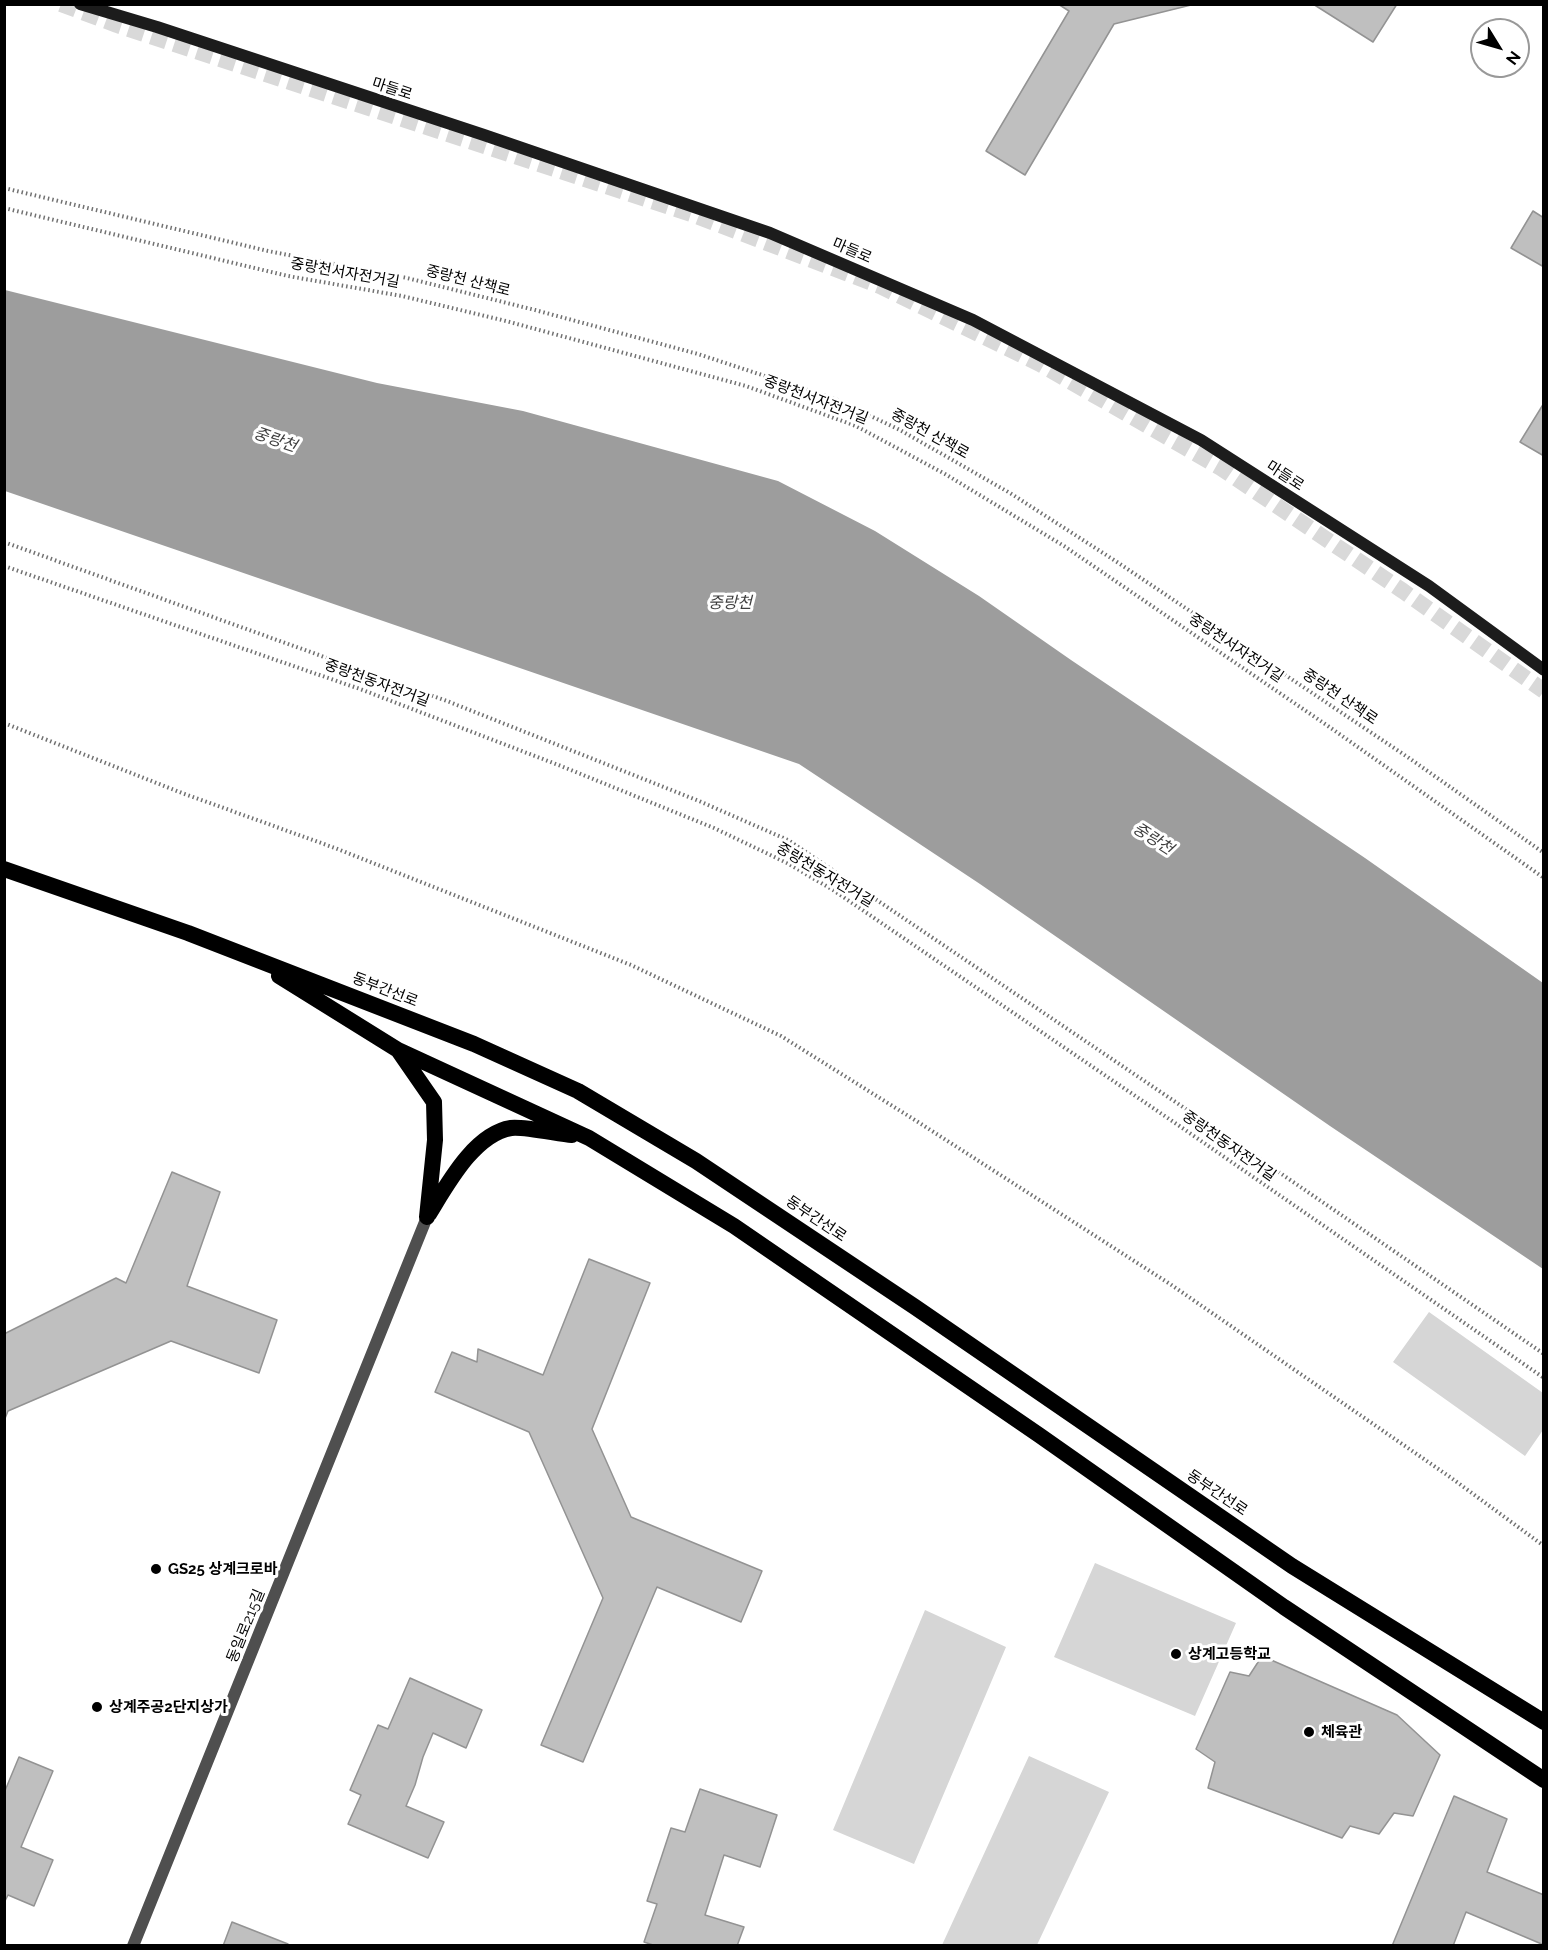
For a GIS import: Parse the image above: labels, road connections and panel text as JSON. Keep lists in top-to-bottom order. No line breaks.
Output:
{"streets":{"highway":["동부간선로"],"main road":["마들로"],"street":["동일로215길"],"path":["중랑천서자전거길","중랑천 산책로","중랑천동자전거길"]},"water":["중랑천"],"places":["GS25 상계크로바","상계고등학교","상계주공2단지상가","체육관"],"north":"bottom right"}
